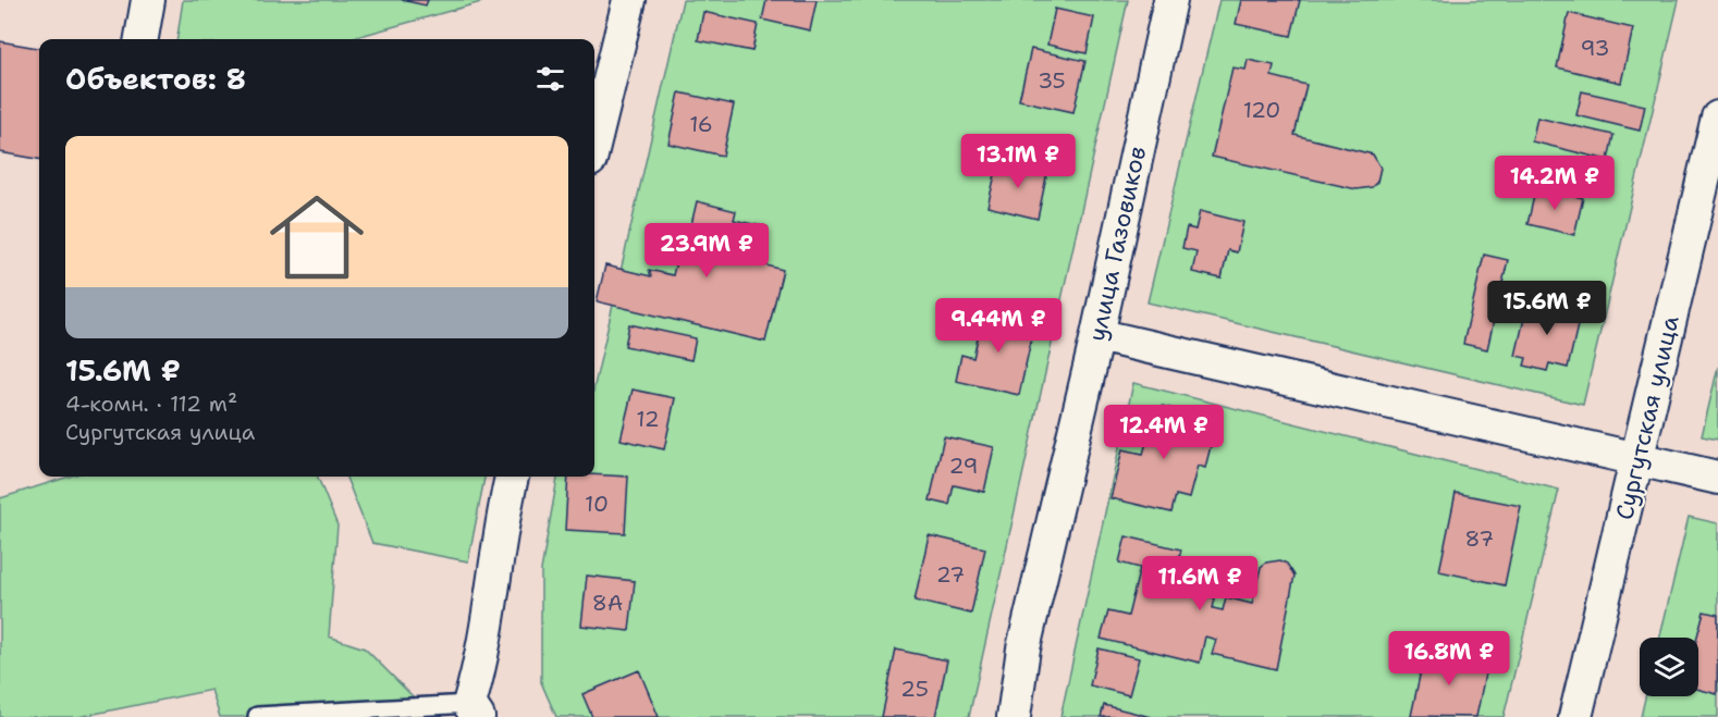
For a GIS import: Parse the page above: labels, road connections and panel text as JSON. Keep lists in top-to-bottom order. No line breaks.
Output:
{"streets":{"street":["улица Газовиков","Сургутская улица"]},"house_numbers":["93","35","120","16","12","29","10","87","27","8А","25"],"page":{"heading":"Объектов: 8","list":[{"name":"15.6M ₽","note":"4-комн. · 112 m² · Сургутская улица"}],"price":["13.1M ₽","14.2M ₽","23.9M ₽","15.6M ₽","9.44M ₽","12.4M ₽","11.6M ₽","16.8M ₽"]}}
